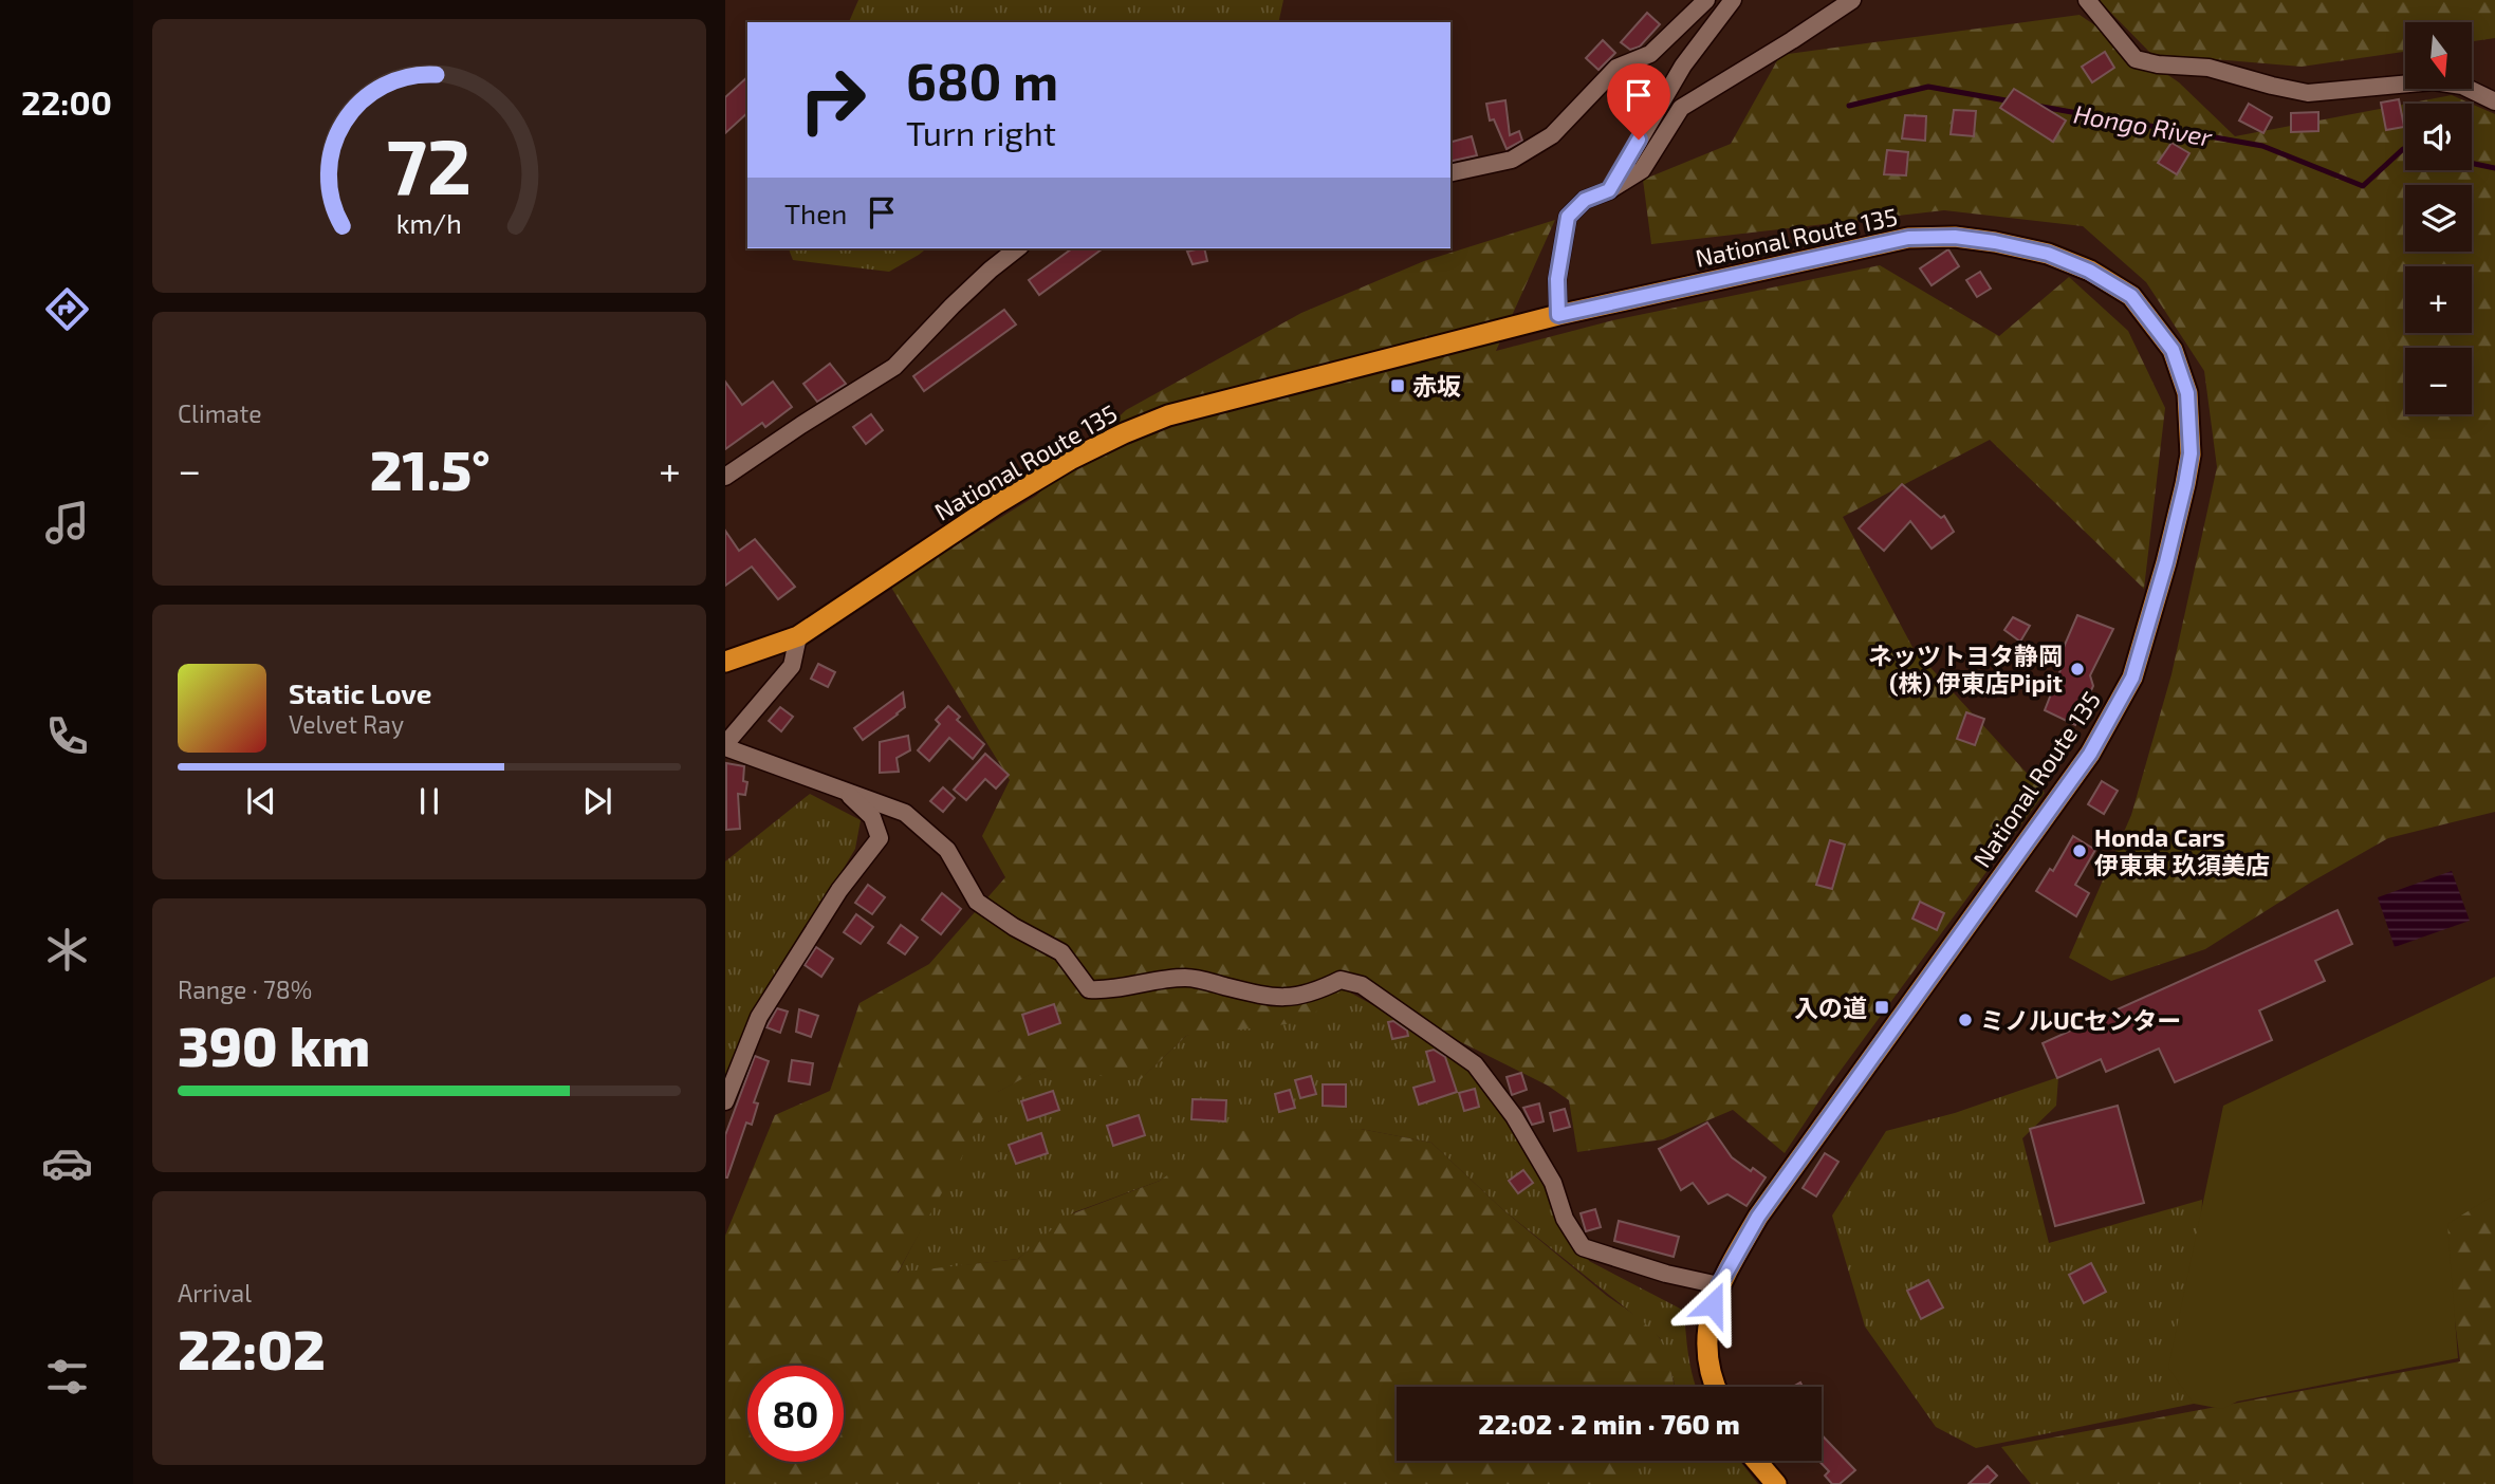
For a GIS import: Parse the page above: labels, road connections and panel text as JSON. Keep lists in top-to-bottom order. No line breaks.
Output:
{"streets":{"highway":["National Route 135"]},"water":["Hongo River"],"places":{"transit":["赤坂","入の道"],"other":["ネッツトヨタ静岡 (株) 伊東店Pipit","Honda Cars 伊東東 玖須美店","ミノルUCセンター"]},"north":"bottom","page":{"tabs":"22:00","map_buttons":["+","−"],"turn":["680 m","Turn right"],"then":"Then","tile":["Climate",["Range · 78%","390 km"],["Arrival","22:02"]],"heat":["−","21.5°","+"],"song":["Static Love","Velvet Ray"],"limit":"80","trip":"22:02 · 2 min · 760 m","gauge":["72","km/h"]}}
